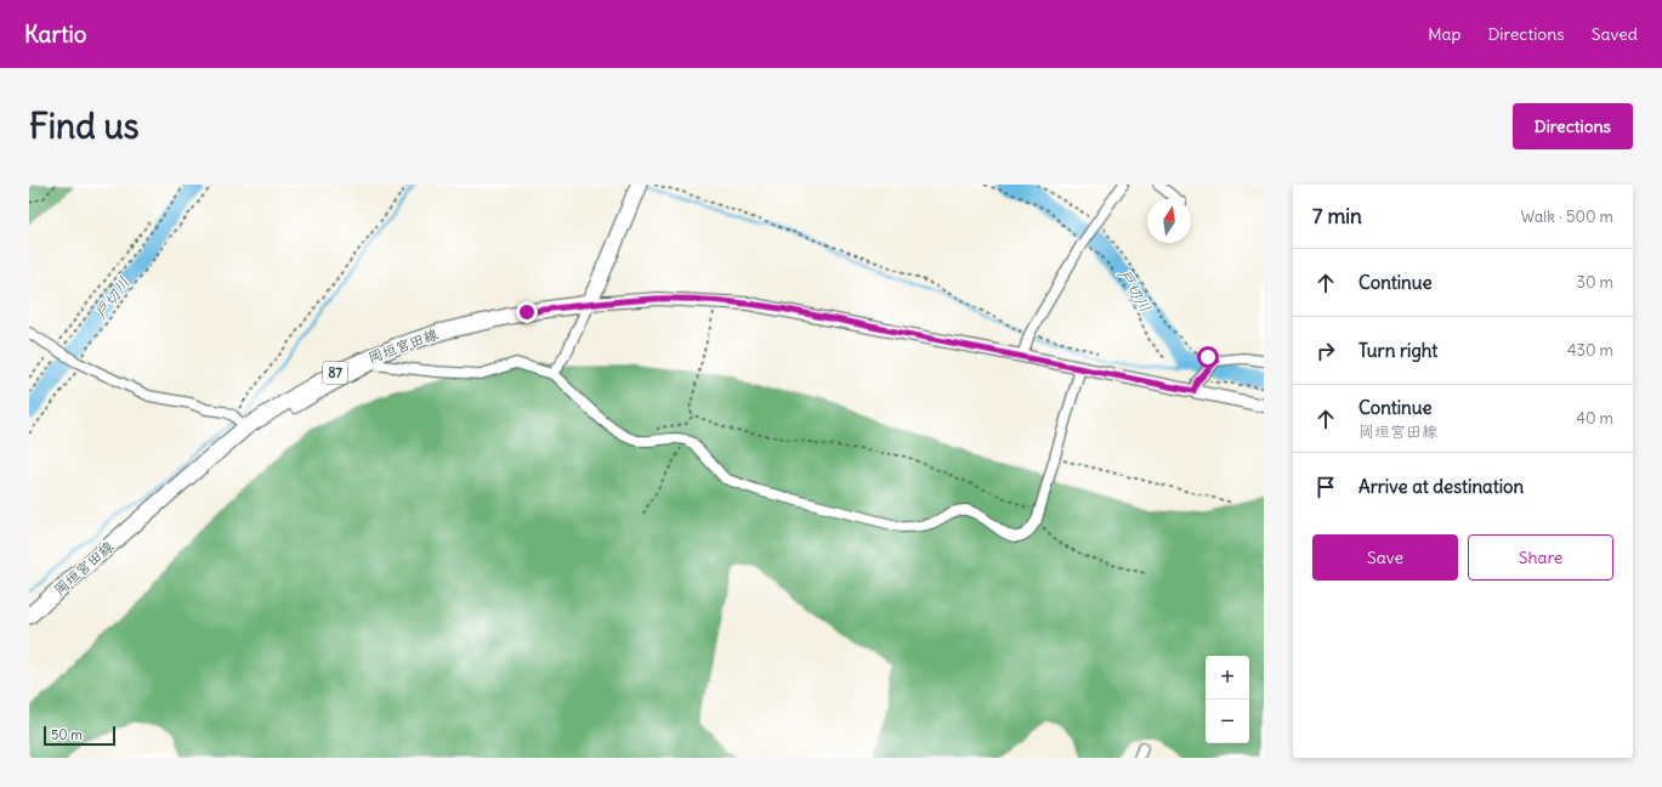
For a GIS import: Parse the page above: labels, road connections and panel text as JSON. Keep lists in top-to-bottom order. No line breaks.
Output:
{"streets":{"main road":["岡垣宮田線","87"]},"water":["戸切川"],"scale_bar":"50 m","north":"top","page":{"header":"Kartio","nav":["Map","Directions","Saved"],"buttons":["Directions",["Save","Share"]],"title":"Find us","heading":["7 min","Walk · 500 m"],"list":[["Continue","30 m"],["Turn right","430 m"],["Continue","岡垣宮田線","40 m"],"Arrive at destination"],"map_buttons":["+","−"],"scale":"50 m"}}
